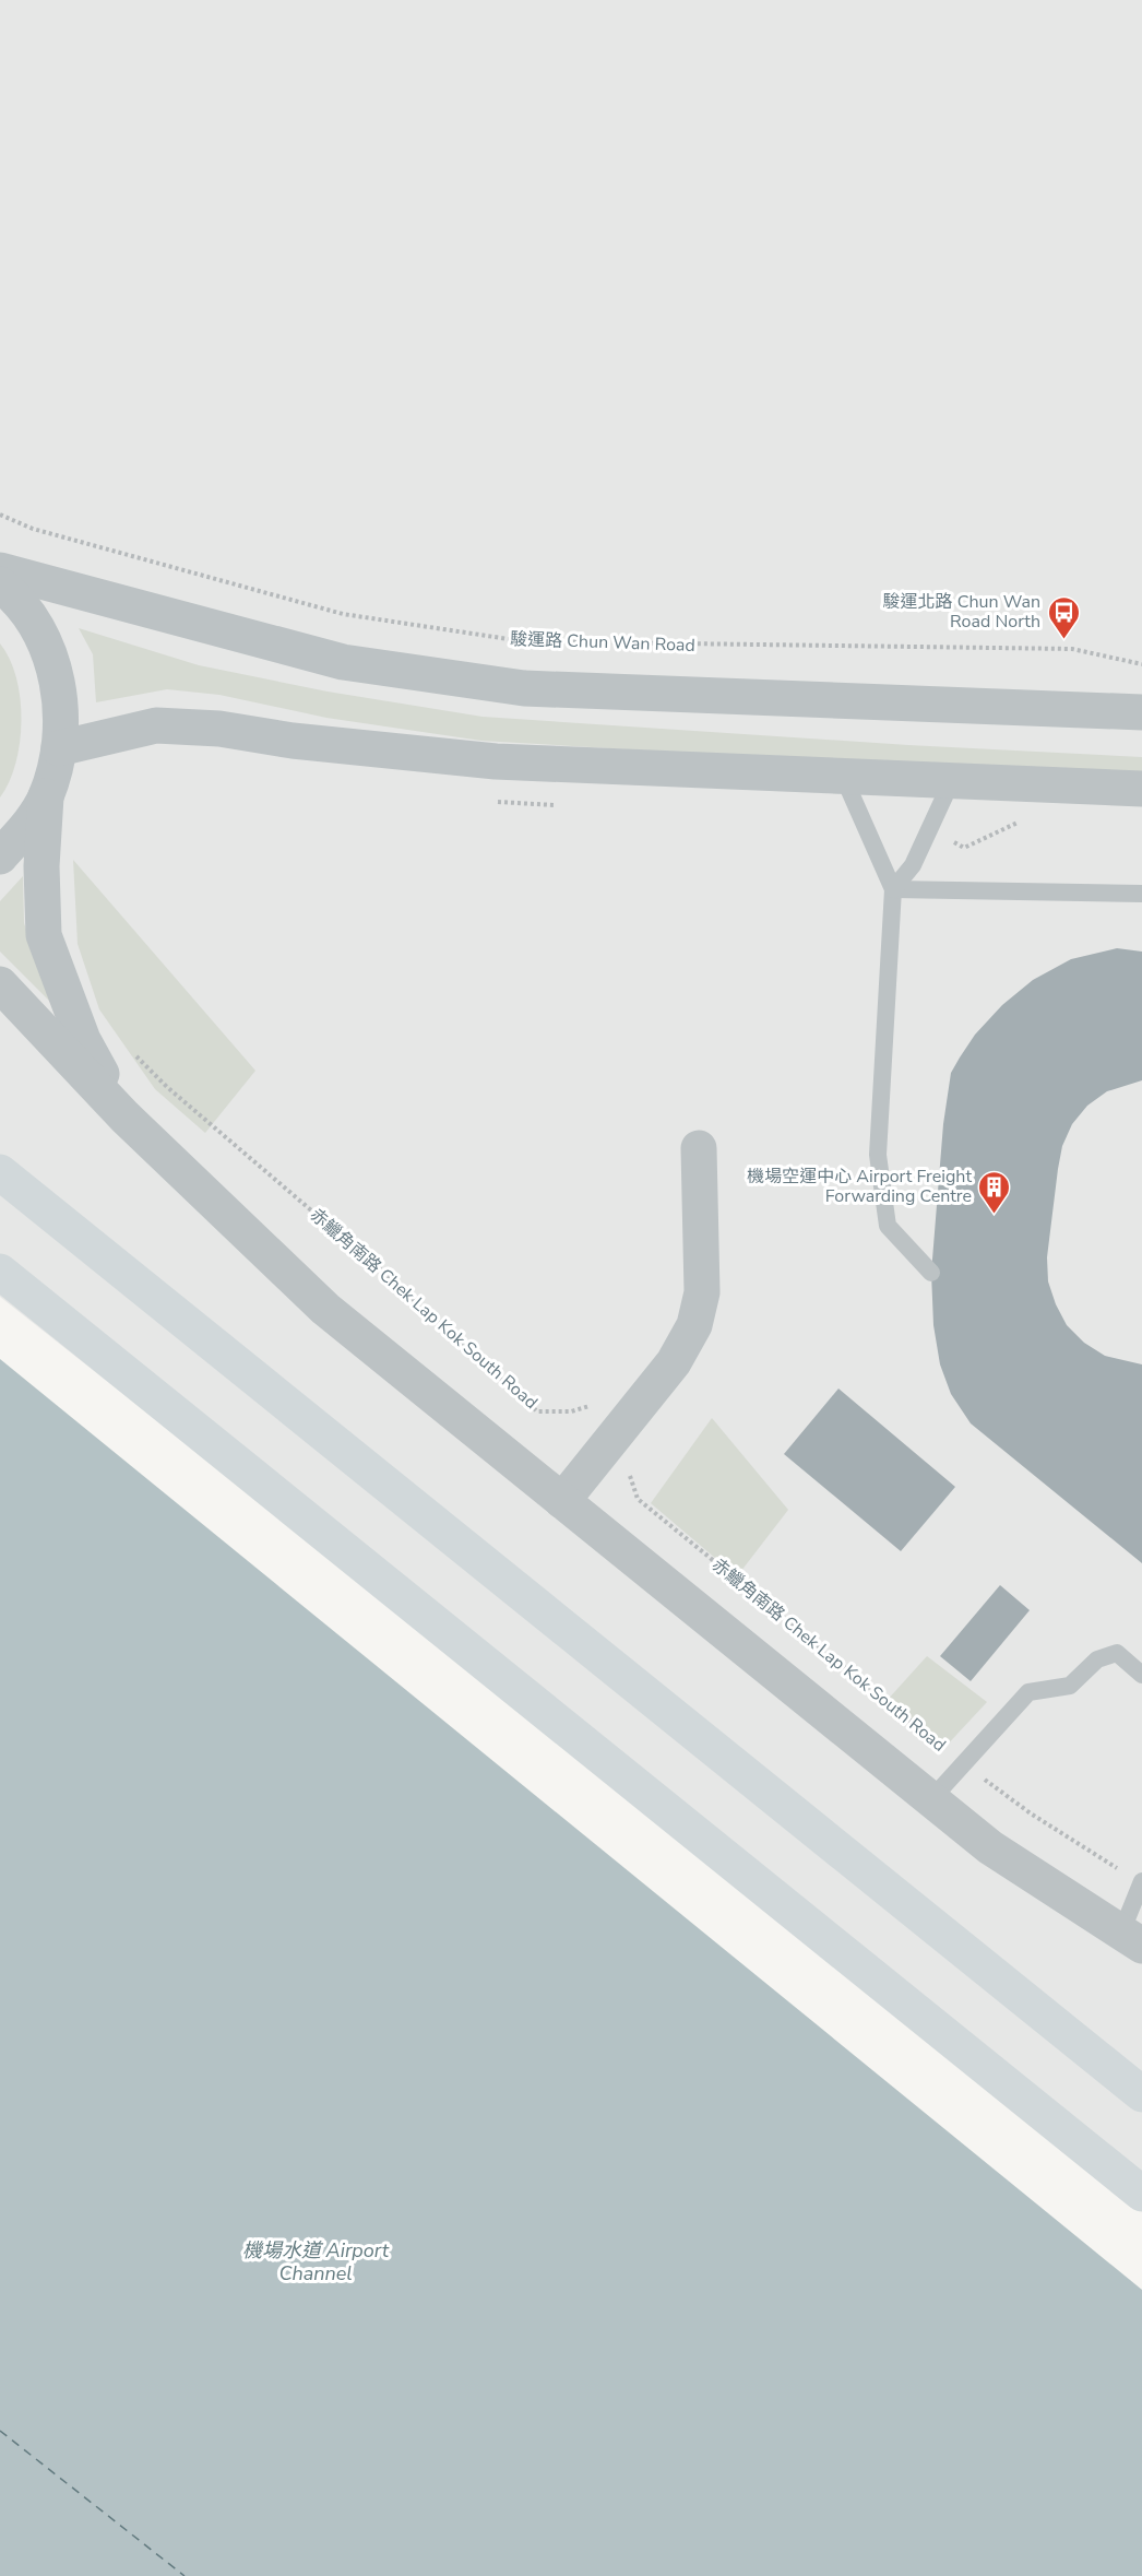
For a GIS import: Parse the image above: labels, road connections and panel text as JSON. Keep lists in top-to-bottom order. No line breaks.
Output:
{"streets":{"path":["駿運路 Chun Wan Road","赤鱲角南路 Chek Lap Kok South Road"]},"water":["機場水道 Airport Channel"],"places":{"bus stop":["駿運北路 Chun Wan Road North"],"building":["機場空運中心 Airport Freight Forwarding Centre"]}}
